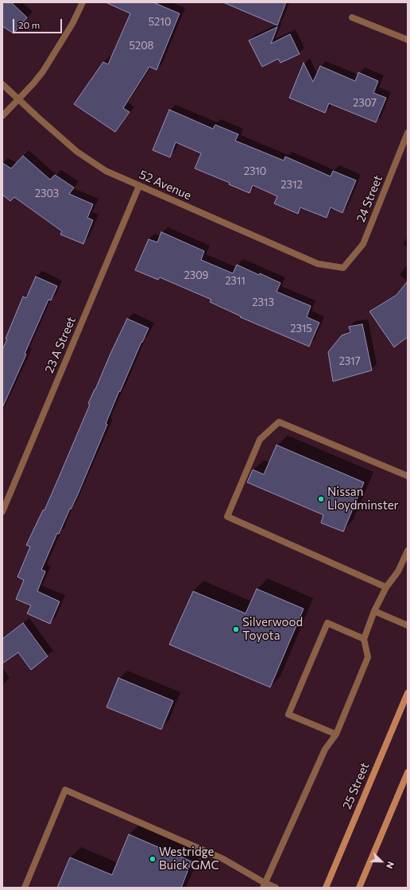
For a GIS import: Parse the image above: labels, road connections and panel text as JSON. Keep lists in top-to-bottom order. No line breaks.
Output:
{"streets":{"main road":["25 Street"],"street":["52 Avenue","24 Street","23 A Street"]},"crossings":[["52 Avenue","24 Street"],["52 Avenue","23 A Street"]],"places":["Nissan Lloydminster","Silverwood Toyota","Westridge Buick GMC"],"house_numbers":["5210","5208","2307","2310","2312","2303","2309","2311","2313","2315","2317"],"scale_bar":"20 m","north":"bottom right"}
